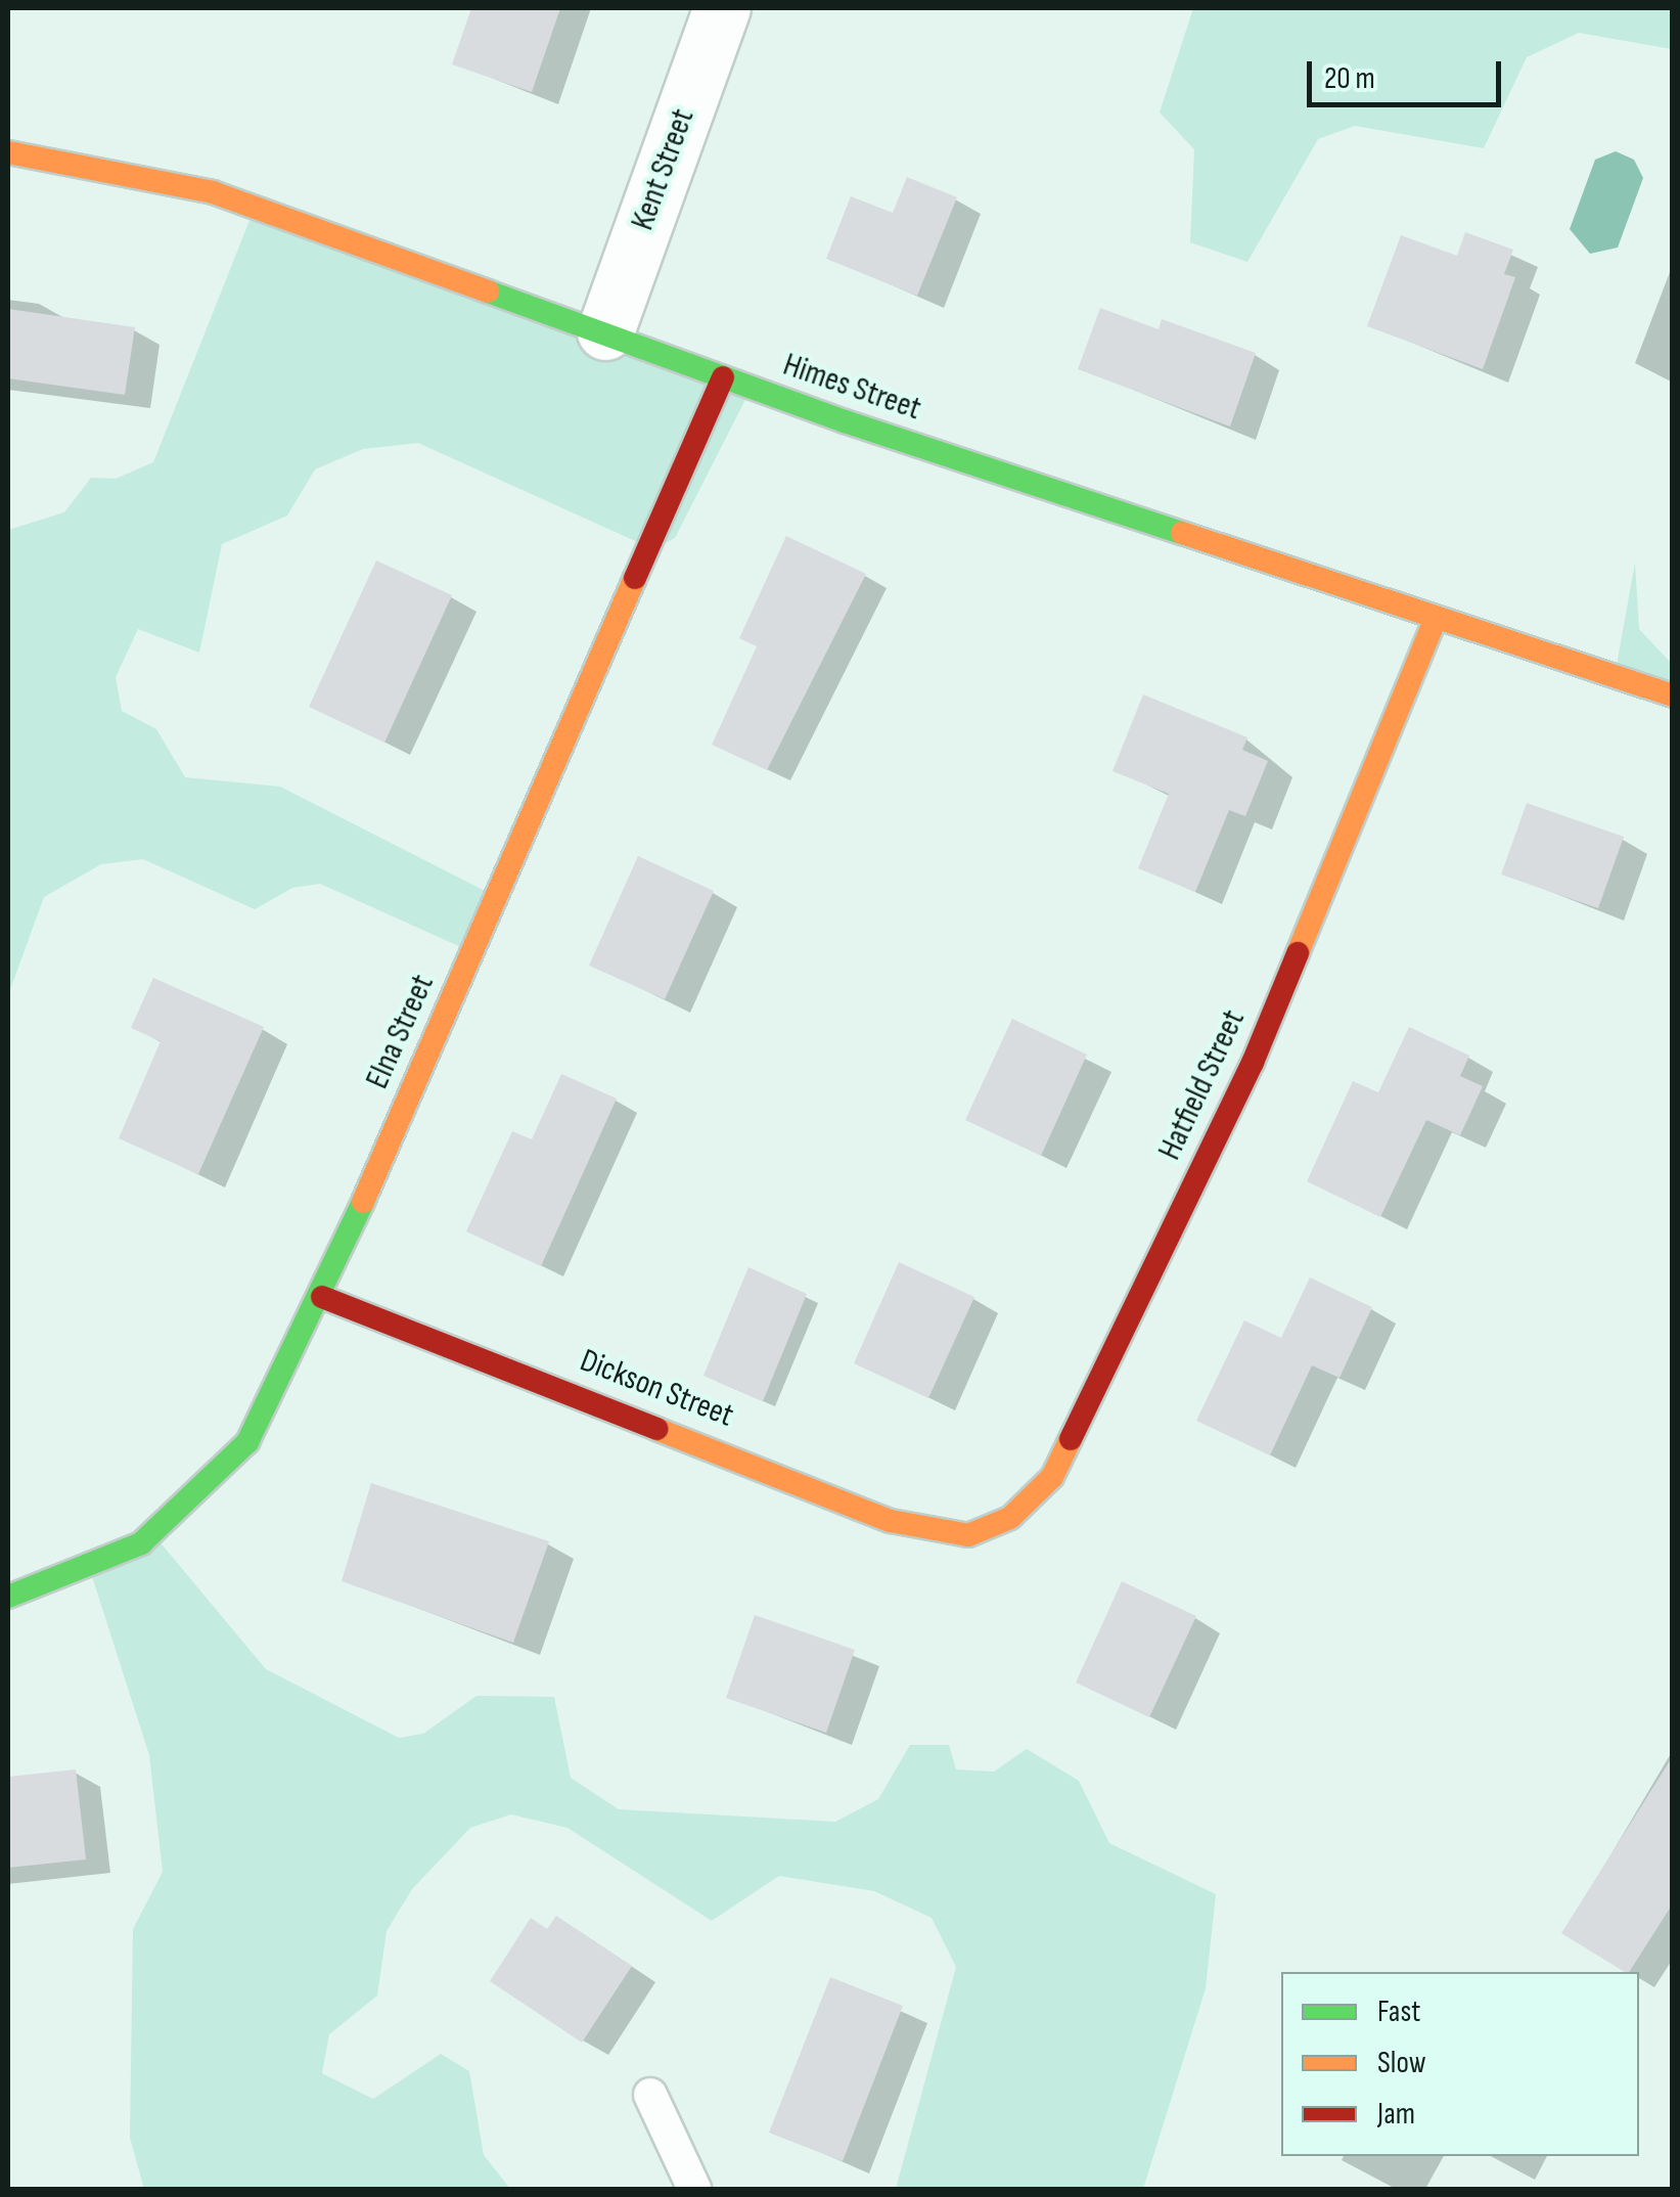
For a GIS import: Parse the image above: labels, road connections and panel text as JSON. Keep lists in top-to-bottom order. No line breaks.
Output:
{"streets":{"street":["Kent Street","Himes Street","Elna Street","Hatfield Street","Dickson Street"]},"crossings":[["Kent Street","Himes Street"],["Himes Street","Elna Street"],["Himes Street","Hatfield Street"],["Elna Street","Dickson Street"],["Hatfield Street","Dickson Street"]],"legend":["Fast","Slow","Jam"],"scale_bar":"20 m"}
